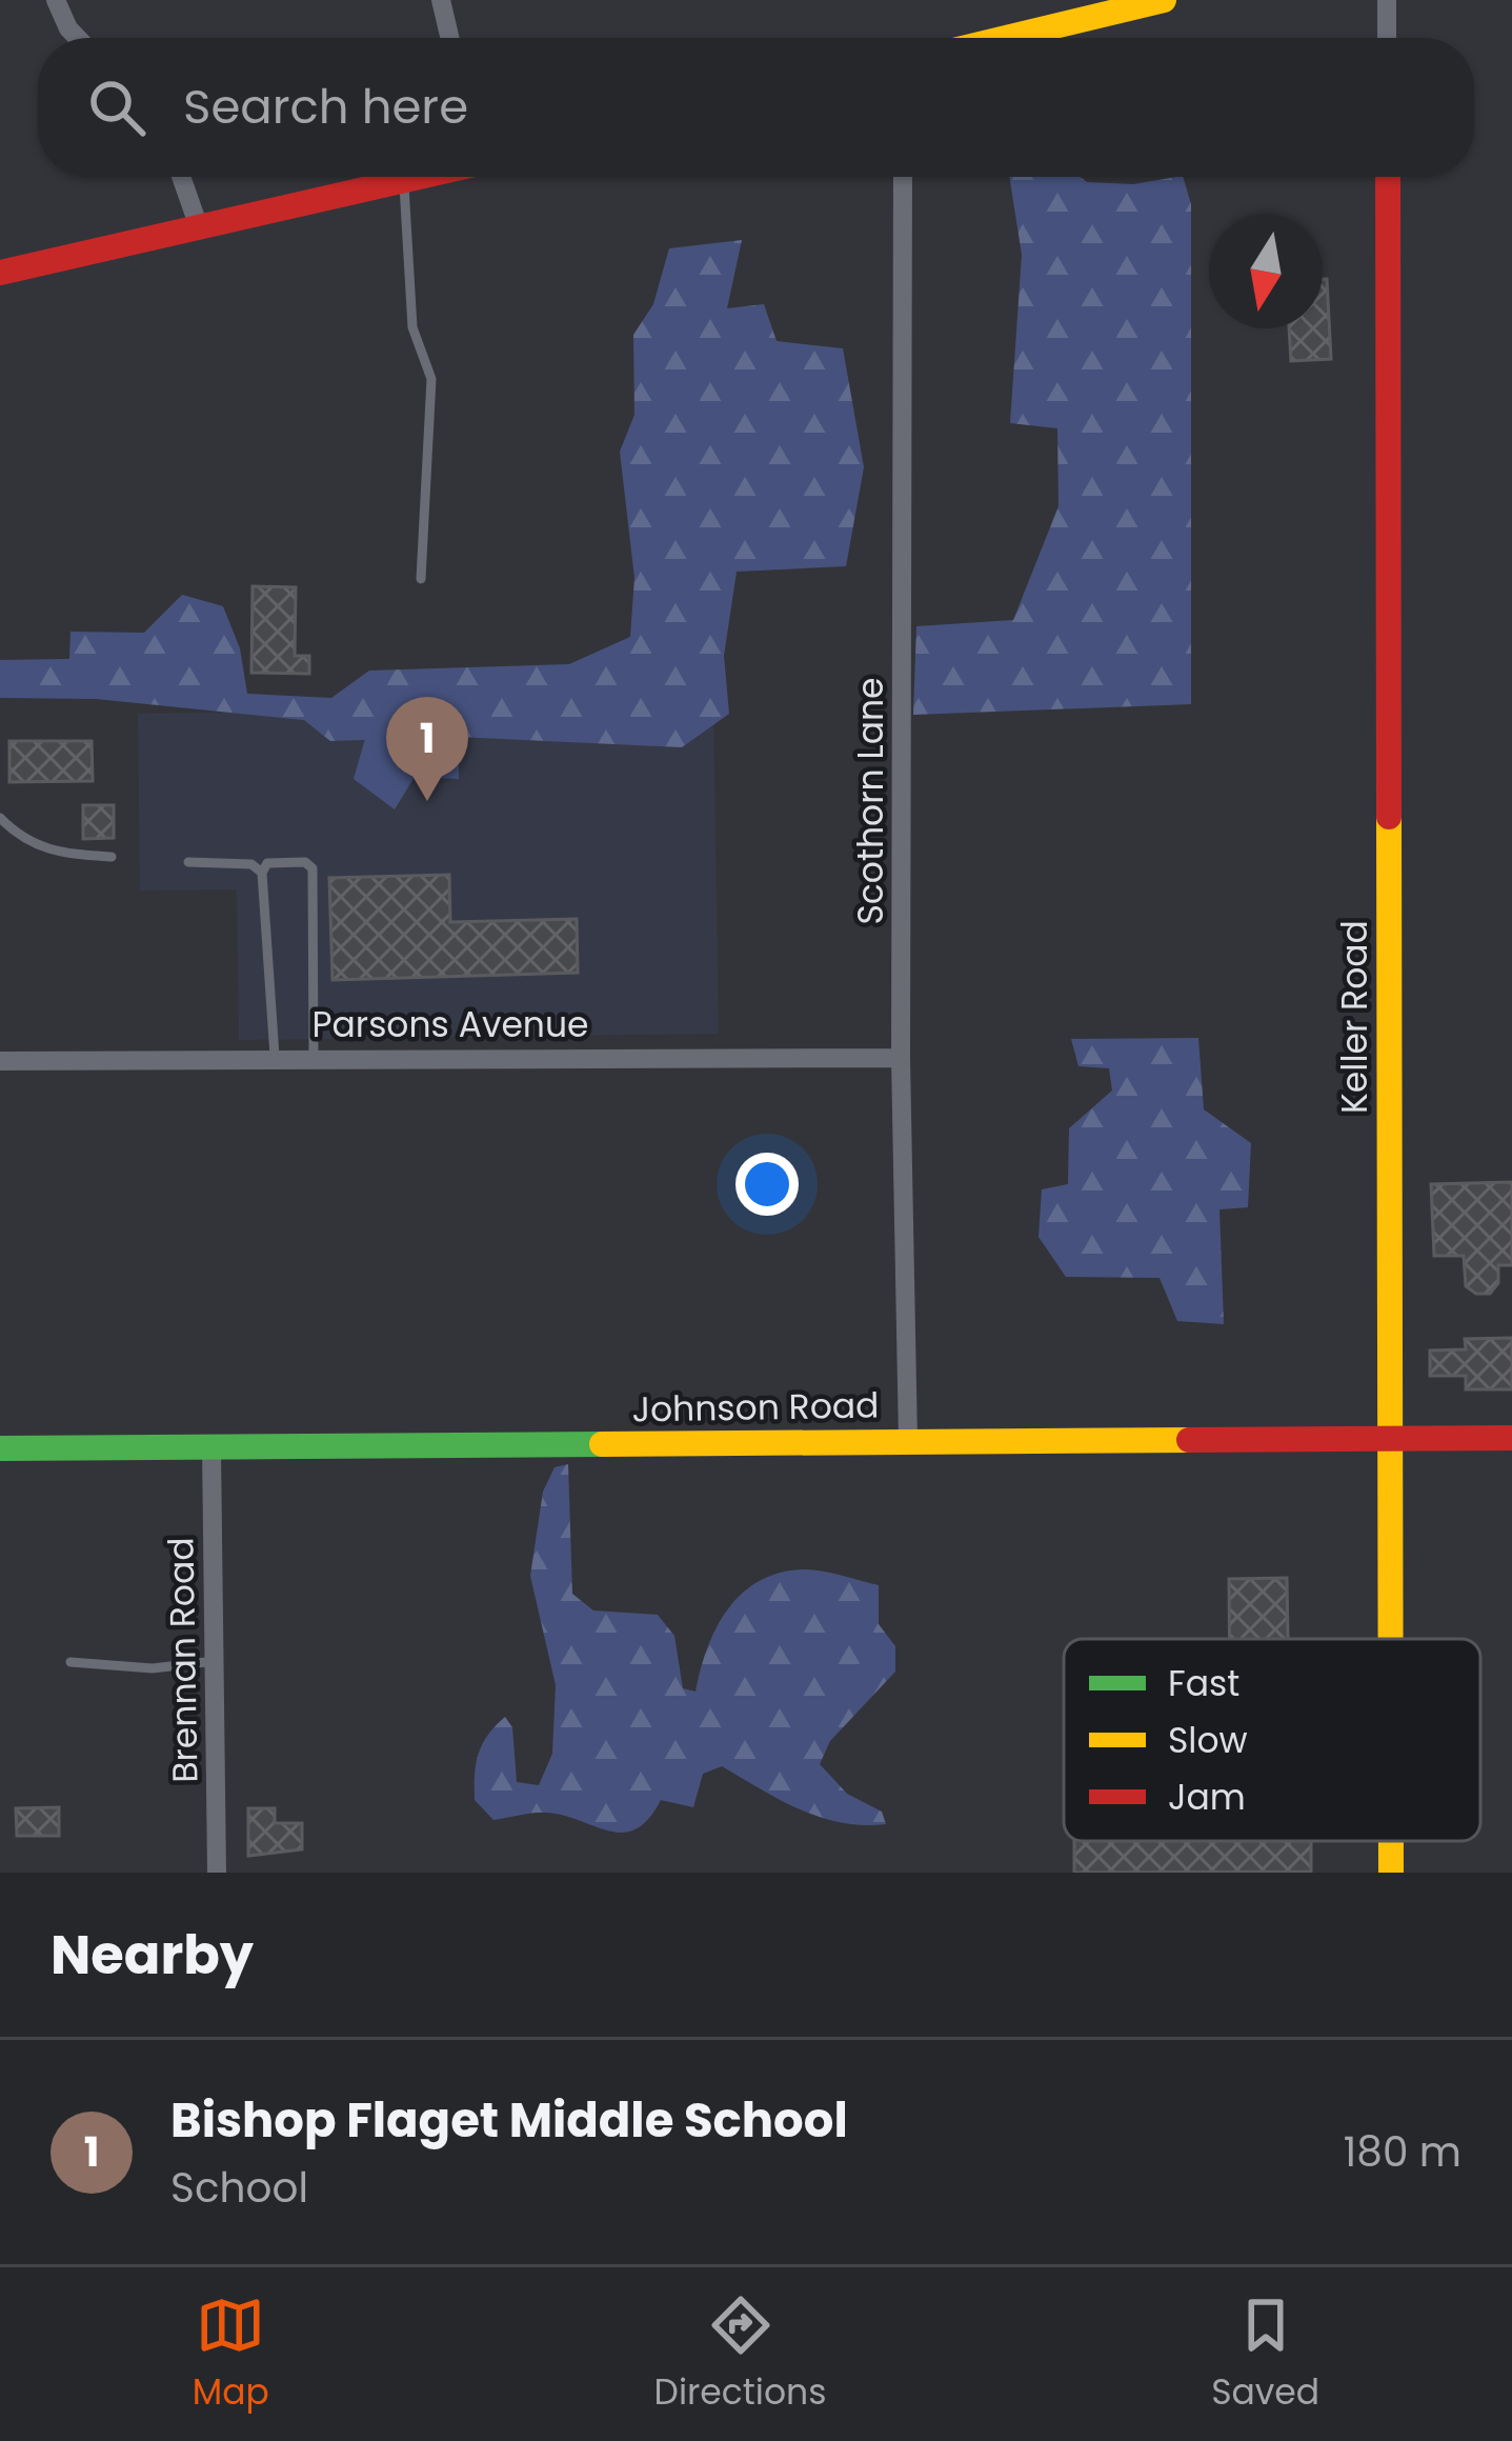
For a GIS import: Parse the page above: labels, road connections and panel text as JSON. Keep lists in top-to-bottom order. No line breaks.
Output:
{"streets":{"street":["Scothorn Lane","Keller Road","Parsons Avenue","Johnson Road","Brennan Road"]},"crossings":[["Scothorn Lane","Parsons Avenue"],["Scothorn Lane","Johnson Road"],["Keller Road","Johnson Road"],["Johnson Road","Brennan Road"]],"legend":["Fast","Slow","Jam"],"north":"bottom","page":{"search":"Search here","pins":"1","heading":"Nearby","list":[{"mark":"1","name":"Bishop Flaget Middle School","note":"School","value":"180 m"}],"nav":["Map","Directions","Saved"]}}
